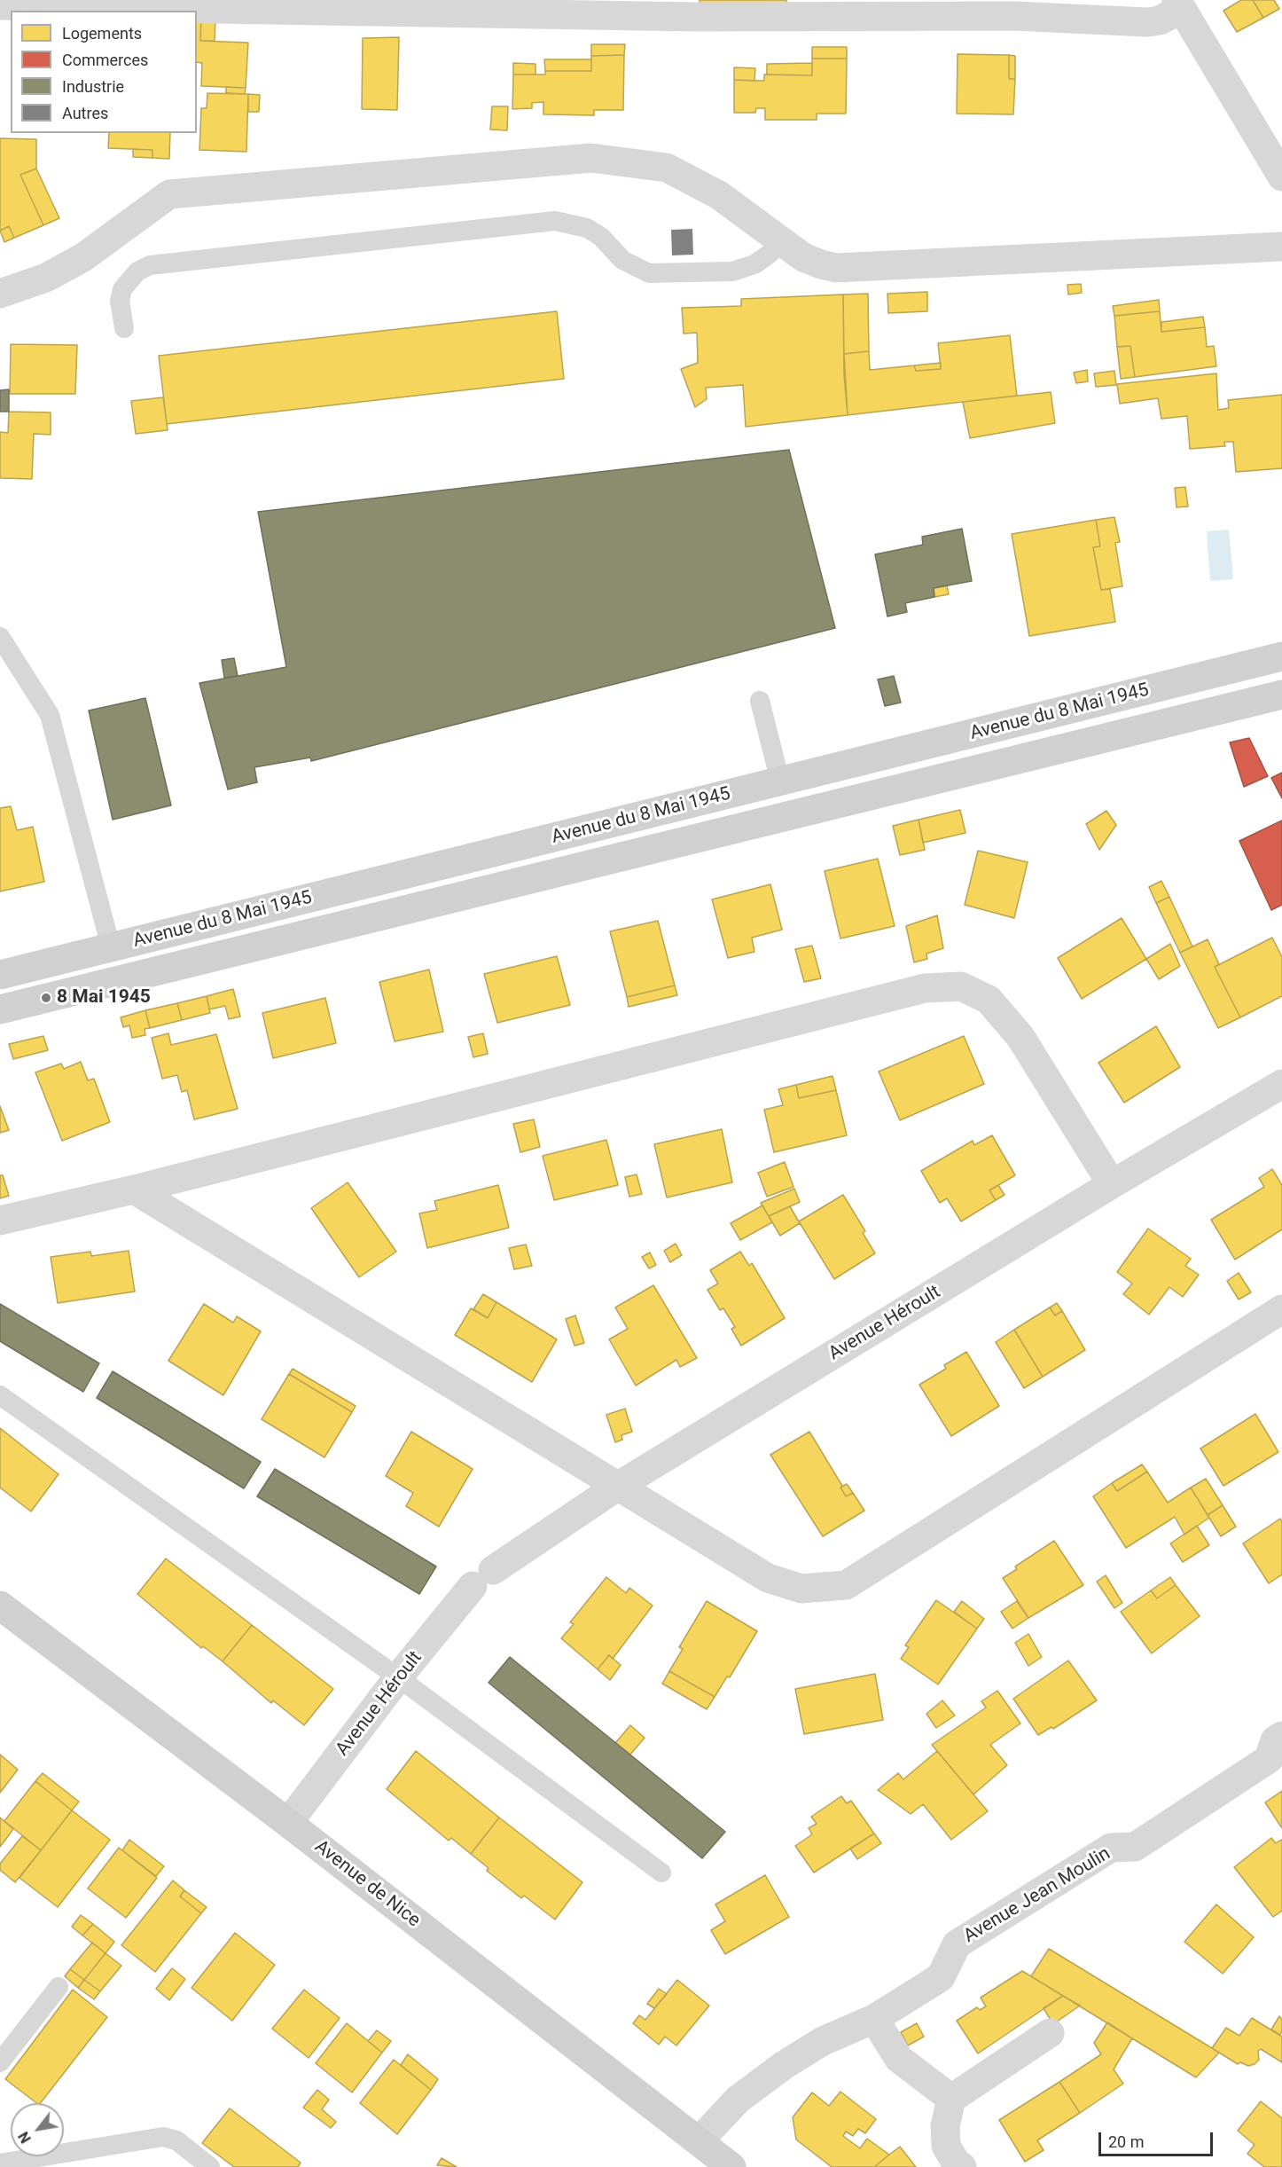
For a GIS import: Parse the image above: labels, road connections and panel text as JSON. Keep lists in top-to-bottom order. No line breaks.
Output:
{"streets":{"main road":["Avenue du 8 Mai 1945","Avenue de Nice"],"street":["Avenue Héroult","Avenue Jean Moulin"]},"crossings":[["Avenue Héroult","Avenue de Nice"],["Avenue de Nice","Avenue Jean Moulin"]],"places":["8 Mai 1945"],"legend":["Logements","Commerces","Industrie","Autres"],"scale_bar":"20 m","north":"bottom left"}
